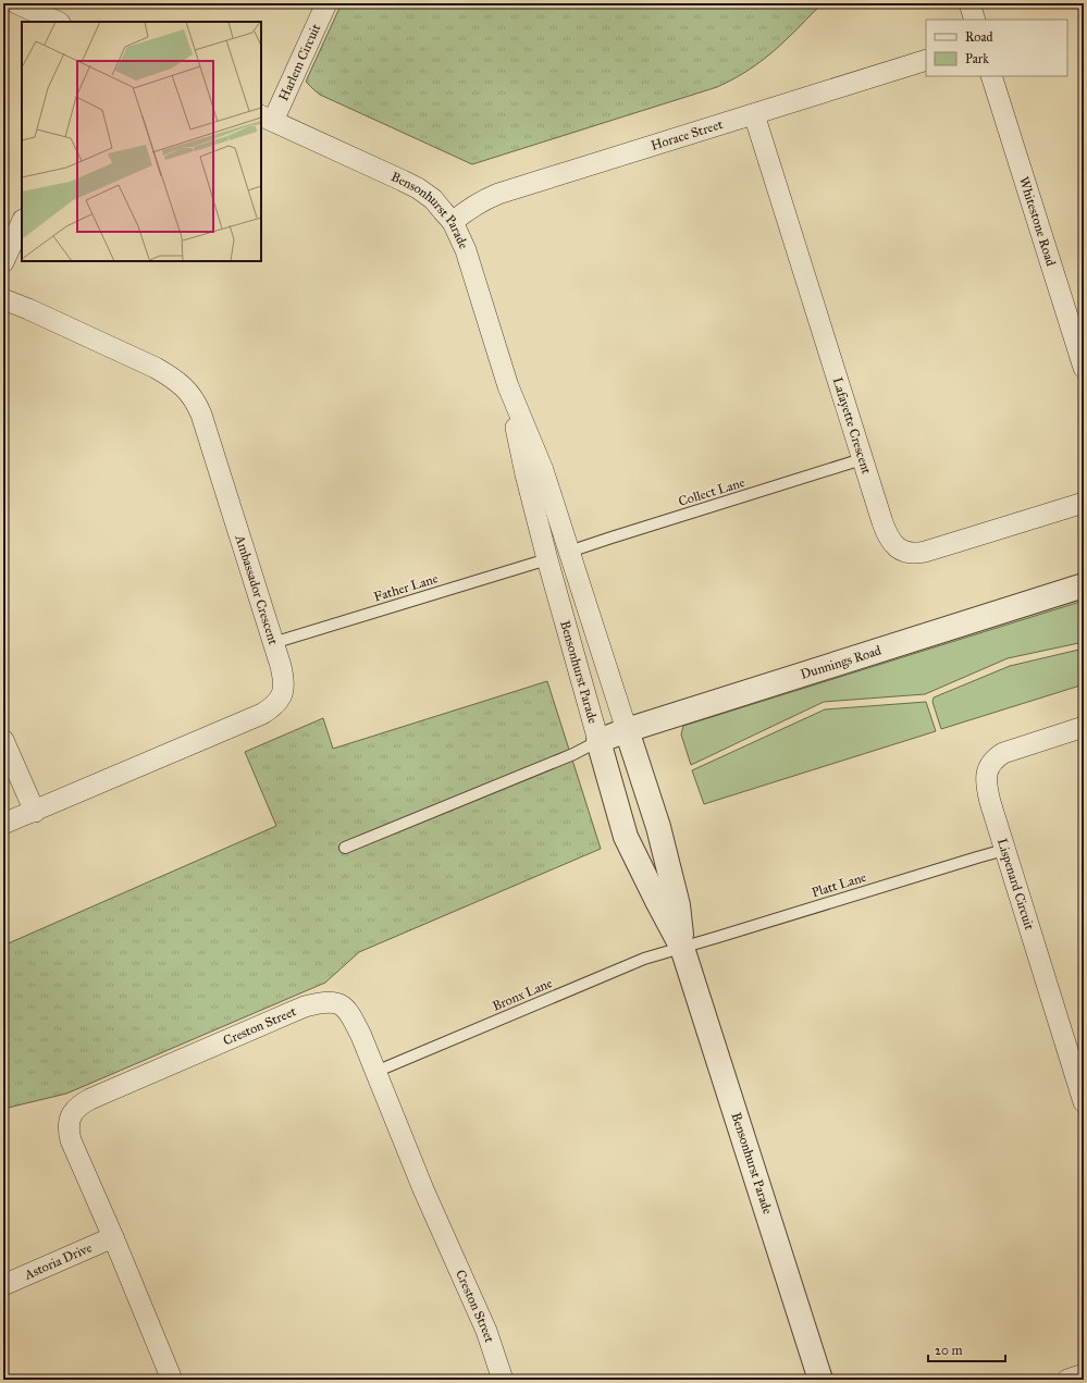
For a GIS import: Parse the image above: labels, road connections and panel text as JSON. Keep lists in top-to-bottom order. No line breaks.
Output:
{"streets":{"street":["Harlem Circuit","Horace Street","Bensonhurst Parade","Whitestone Road","Lafayette Crescent","Ambassador Crescent","Dunnings Road","Lispenard Circuit","Creston Street","Astoria Drive"],"lane":["Collect Lane","Father Lane","Platt Lane","Bronx Lane"]},"crossings":[["Harlem Circuit","Bensonhurst Parade"],["Horace Street","Bensonhurst Parade"],["Horace Street","Lafayette Crescent"],["Bensonhurst Parade","Collect Lane"],["Bensonhurst Parade","Father Lane"],["Bensonhurst Parade","Dunnings Road"],["Bensonhurst Parade","Platt Lane"],["Bensonhurst Parade","Bronx Lane"],["Lafayette Crescent","Collect Lane"],["Father Lane","Ambassador Crescent"],["Platt Lane","Lispenard Circuit"],["Platt Lane","Bronx Lane"],["Bronx Lane","Creston Street"],["Creston Street","Astoria Drive"]],"legend":["Road","Park"],"scale_bar":"20 m"}
